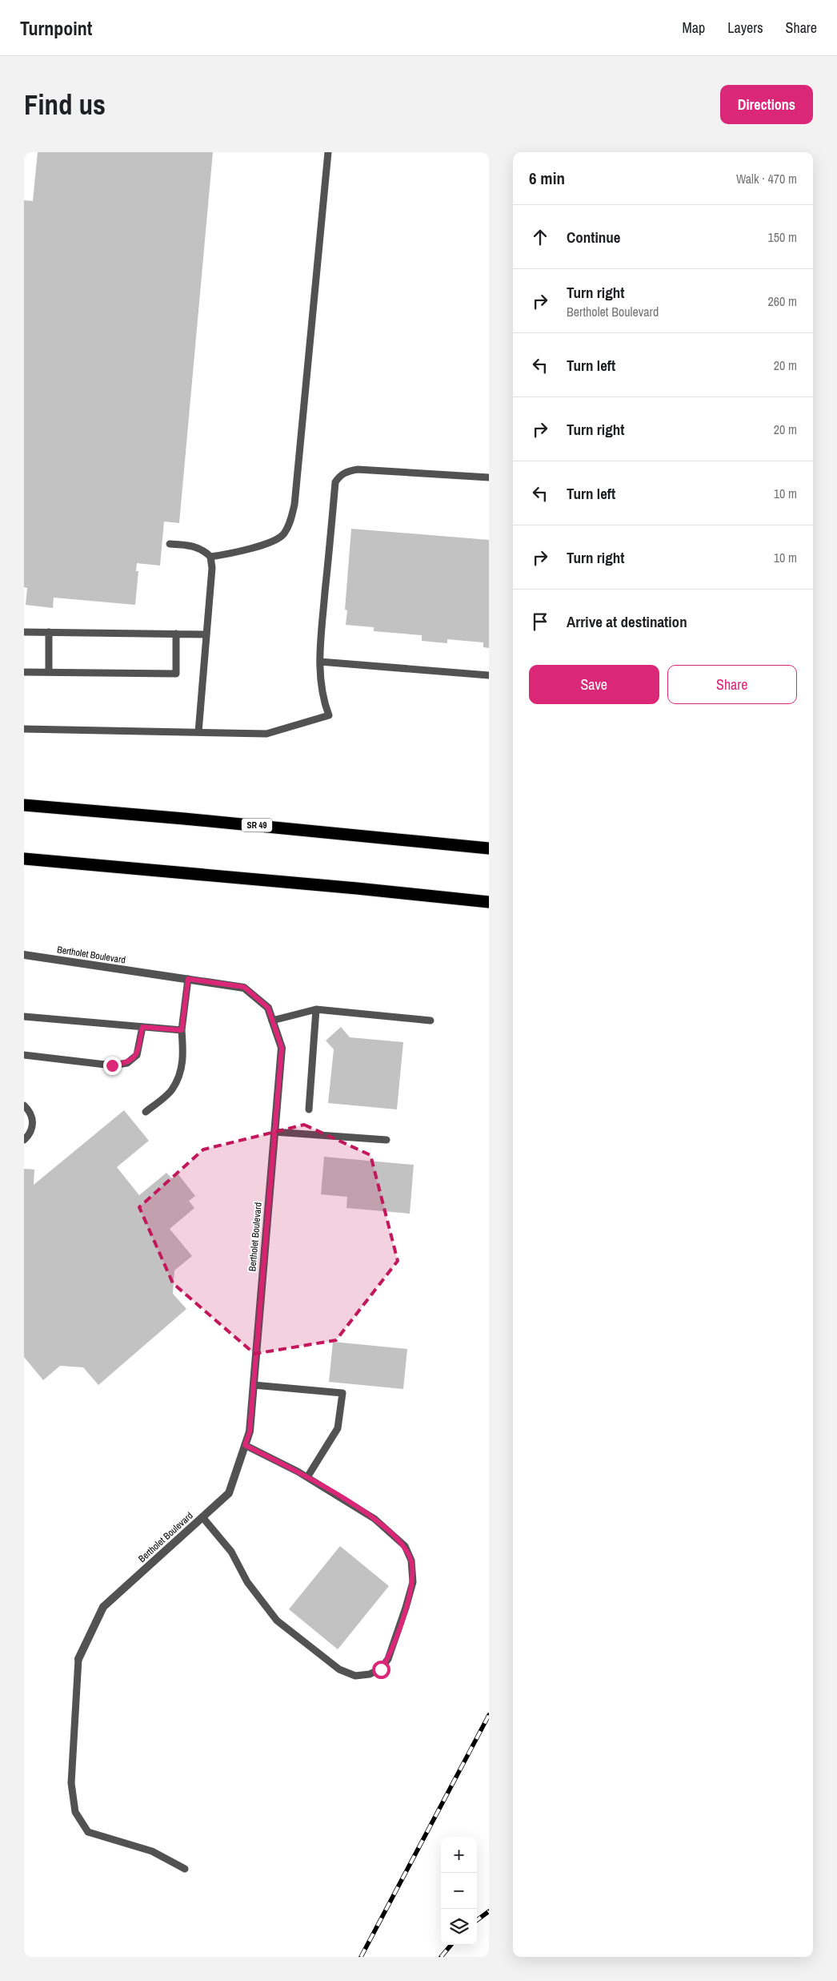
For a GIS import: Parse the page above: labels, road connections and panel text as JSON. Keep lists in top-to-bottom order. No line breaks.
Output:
{"streets":{"highway":["SR 49"],"street":["Bertholet Boulevard"]},"page":{"header":"Turnpoint","nav":["Map","Layers","Share"],"buttons":["Directions",["Save","Share"]],"title":"Find us","heading":["6 min","Walk · 470 m"],"list":[["Continue","150 m"],["Turn right","Bertholet Boulevard","260 m"],["Turn left","20 m"],["Turn right","20 m"],["Turn left","10 m"],["Turn right","10 m"],"Arrive at destination"],"map_buttons":["+","−"]}}
